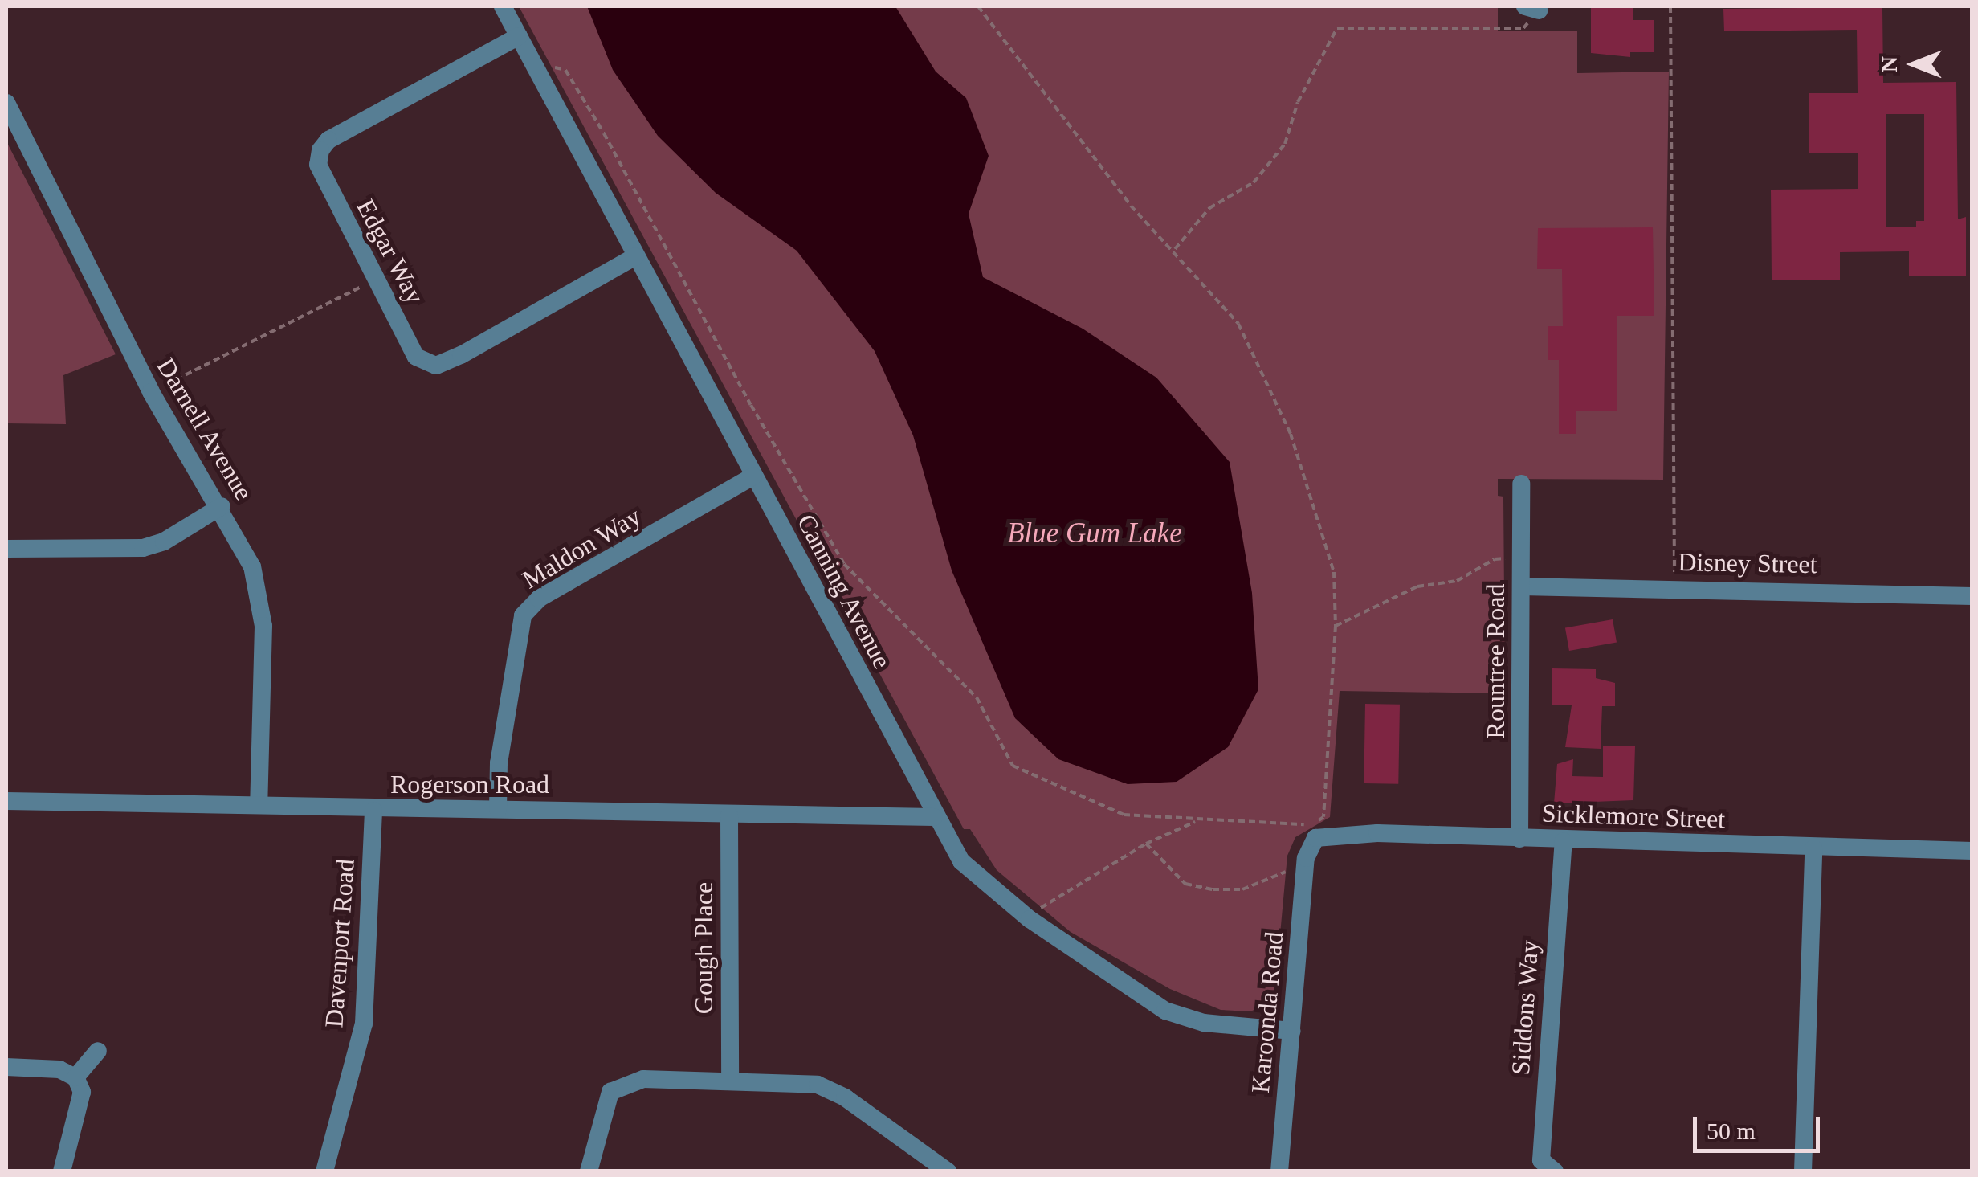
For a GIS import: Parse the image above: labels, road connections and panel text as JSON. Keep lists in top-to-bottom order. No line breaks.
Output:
{"streets":{"street":["Edgar Way","Darnell Avenue","Maldon Way","Disney Street","Canning Avenue","Rountree Road","Rogerson Road","Sicklemore Street","Davenport Road","Gough Place","Siddons Way","Karoonda Road"]},"crossings":[["Edgar Way","Canning Avenue"],["Darnell Avenue","Rogerson Road"],["Maldon Way","Canning Avenue"],["Maldon Way","Rogerson Road"],["Disney Street","Rountree Road"],["Canning Avenue","Rogerson Road"],["Canning Avenue","Karoonda Road"],["Rountree Road","Sicklemore Street"],["Rogerson Road","Davenport Road"],["Rogerson Road","Gough Place"],["Sicklemore Street","Siddons Way"],["Sicklemore Street","Karoonda Road"]],"water":["Blue Gum Lake"],"scale_bar":"50 m","north":"left"}
